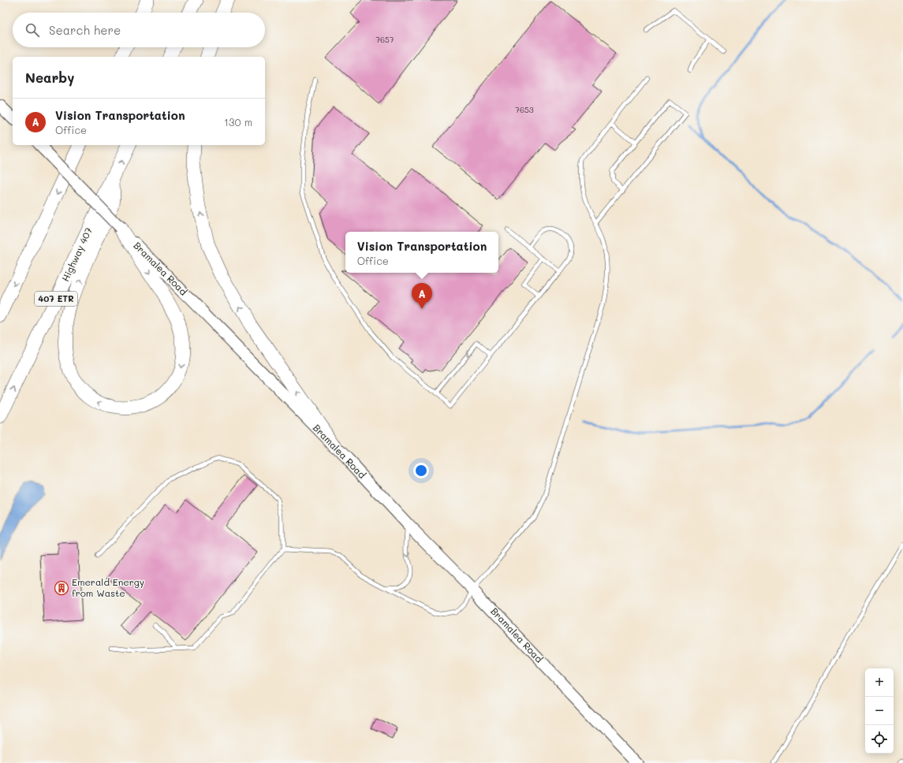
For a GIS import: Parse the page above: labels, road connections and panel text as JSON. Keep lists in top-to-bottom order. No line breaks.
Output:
{"streets":{"highway":["Highway 407","407 ETR"],"main road":["Bramalea Road"]},"places":{"building":["Emerald Energy from Waste"]},"house_numbers":["7657","7653"],"page":{"search":"Search here","heading":"Nearby","list":[{"mark":"A","name":"Vision Transportation","note":"Office","value":"130 m"}],"popup":["Vision Transportation","Office"],"pins":"A","map_buttons":["+","−"]}}
